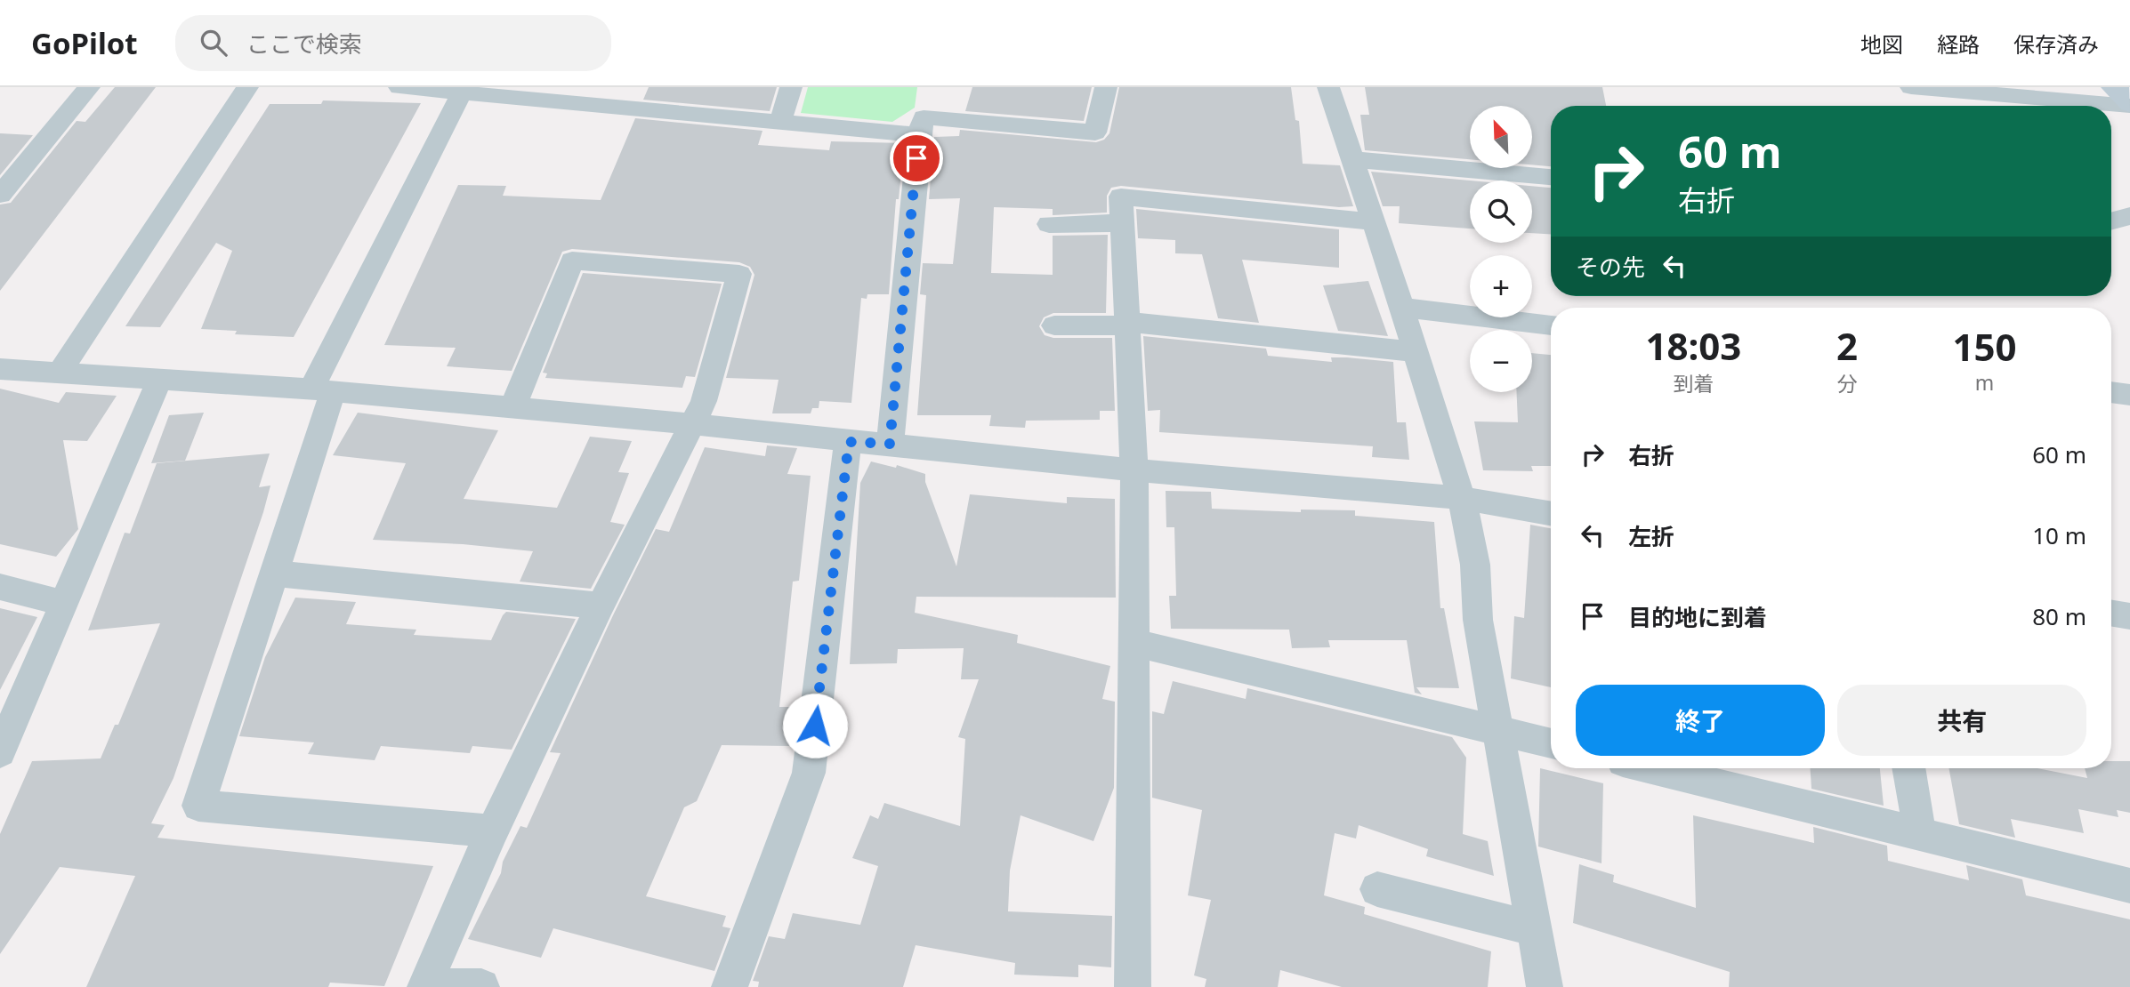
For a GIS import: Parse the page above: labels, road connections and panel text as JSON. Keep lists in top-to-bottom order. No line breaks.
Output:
{"north":"top left","page":{"header":"GoPilot","search":"ここで検索","nav":["地図","経路","保存済み"],"map_buttons":["+","−"],"turn":["60 m","右折"],"then":"その先","eta":["18:03","到着","2","分","150","m"],"list":[{"name":"右折","value":"60 m"},{"name":"左折","value":"10 m"},{"name":"目的地に到着","value":"80 m"}],"buttons":["終了","共有"]}}
